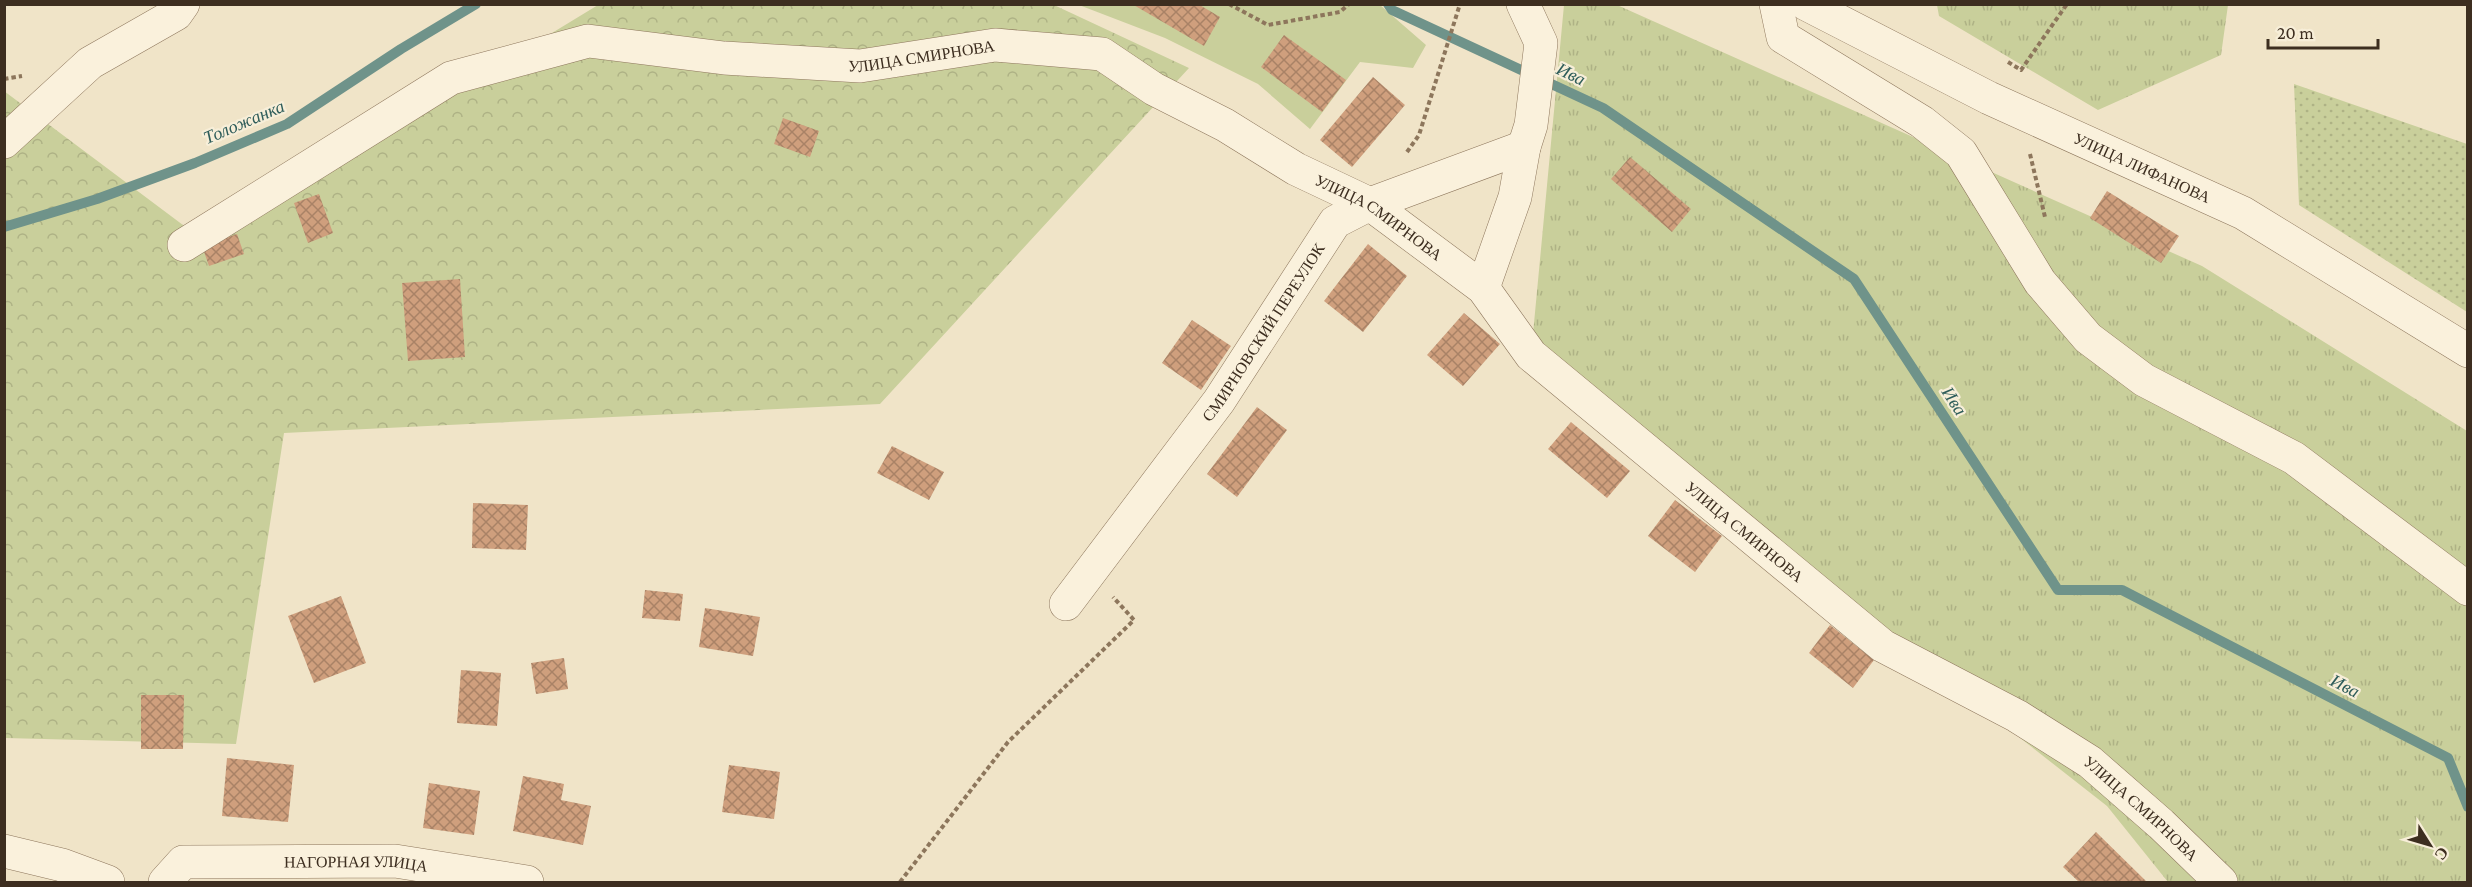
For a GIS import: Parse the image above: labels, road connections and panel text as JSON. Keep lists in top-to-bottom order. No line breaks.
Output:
{"streets":{"street":["УЛИЦА СМИРНОВА","УЛИЦА ЛИФАНОВА","СМИРНОВСКИЙ ПЕРЕУЛОК","НАГОРНАЯ УЛИЦА"]},"crossings":[["УЛИЦА СМИРНОВА","СМИРНОВСКИЙ ПЕРЕУЛОК"]],"water":["Ива","Толожанка"],"scale_bar":"20 m","north":"bottom right"}
